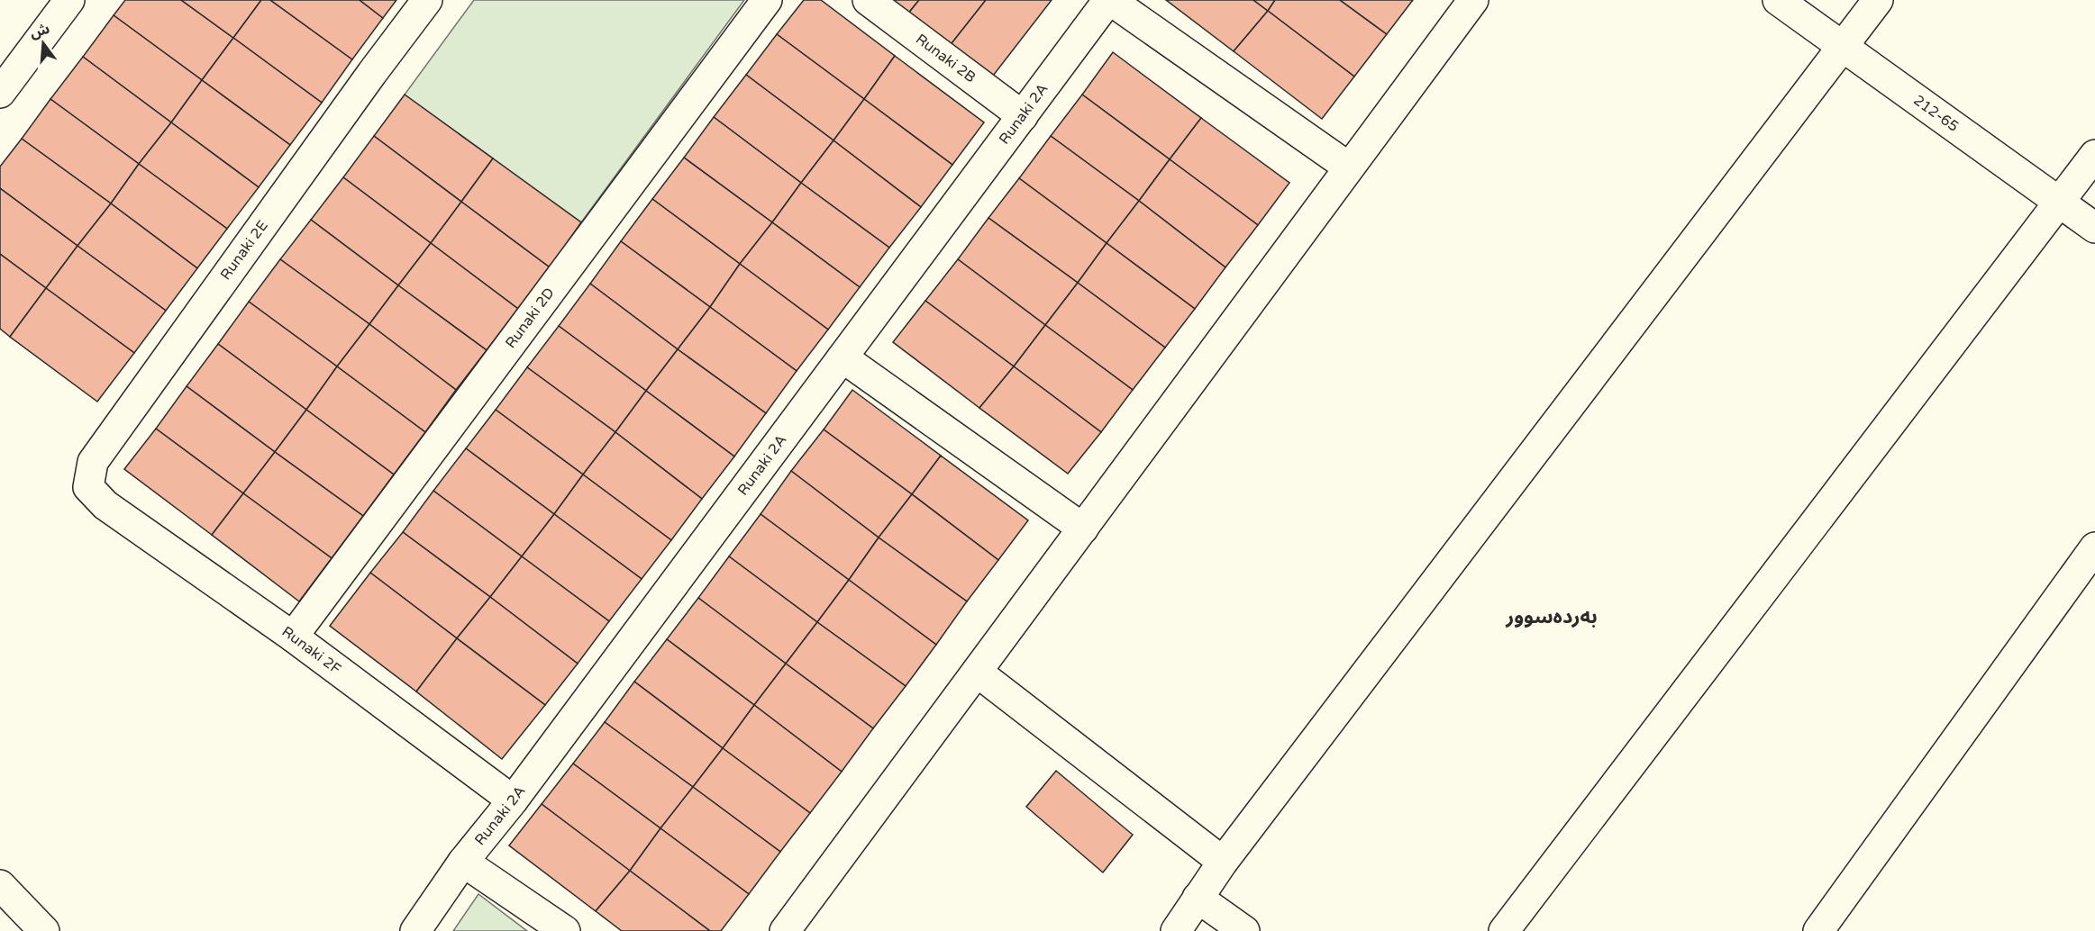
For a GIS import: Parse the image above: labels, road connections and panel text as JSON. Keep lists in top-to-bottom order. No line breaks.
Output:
{"streets":{"street":["Runaki 2B","212-65","Runaki 2A","Runaki 2E","Runaki 2D","Runaki 2F"]},"crossings":[["Runaki 2B","Runaki 2A"],["Runaki 2A","Runaki 2F"],["Runaki 2E","Runaki 2F"],["Runaki 2D","Runaki 2F"]],"districts":["بەردەسوور"],"north":"top"}
